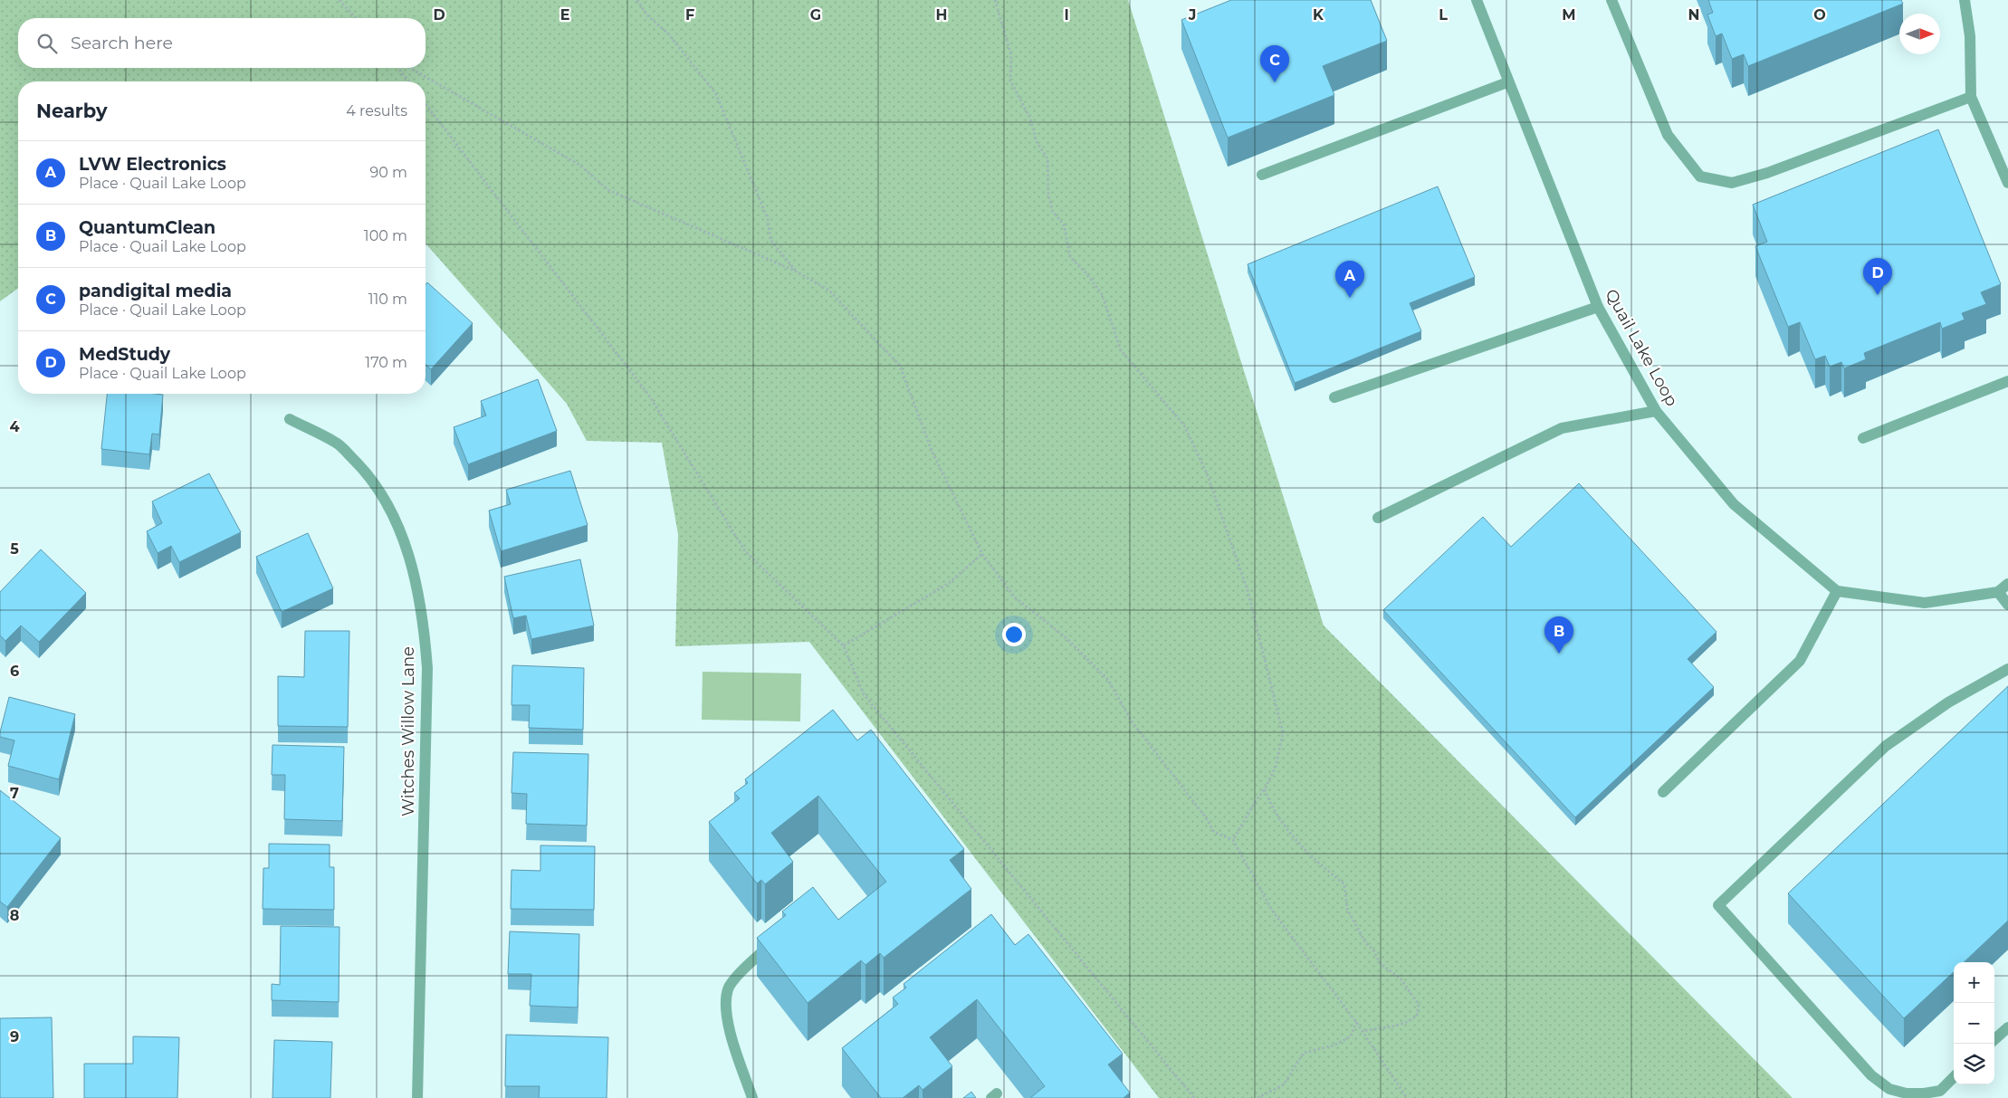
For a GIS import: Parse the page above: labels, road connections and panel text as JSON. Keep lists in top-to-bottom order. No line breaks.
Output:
{"streets":{"street":["Quail Lake Loop","Witches Willow Lane"]},"north":"right","page":{"search":"Search here","pins":["C","D","A","B"],"heading":["Nearby","4 results"],"list":[{"mark":"A","name":"LVW Electronics","note":"Place · Quail Lake Loop","value":"90 m"},{"mark":"B","name":"QuantumClean","note":"Place · Quail Lake Loop","value":"100 m"},{"mark":"C","name":"pandigital media","note":"Place · Quail Lake Loop","value":"110 m"},{"mark":"D","name":"MedStudy","note":"Place · Quail Lake Loop","value":"170 m"}],"map_buttons":["+","−"]},"grid":{"columns":["D","E","F","G","H","I","J","K","L","M","N","O"],"rows":["4","5","6","7","8","9"]}}
